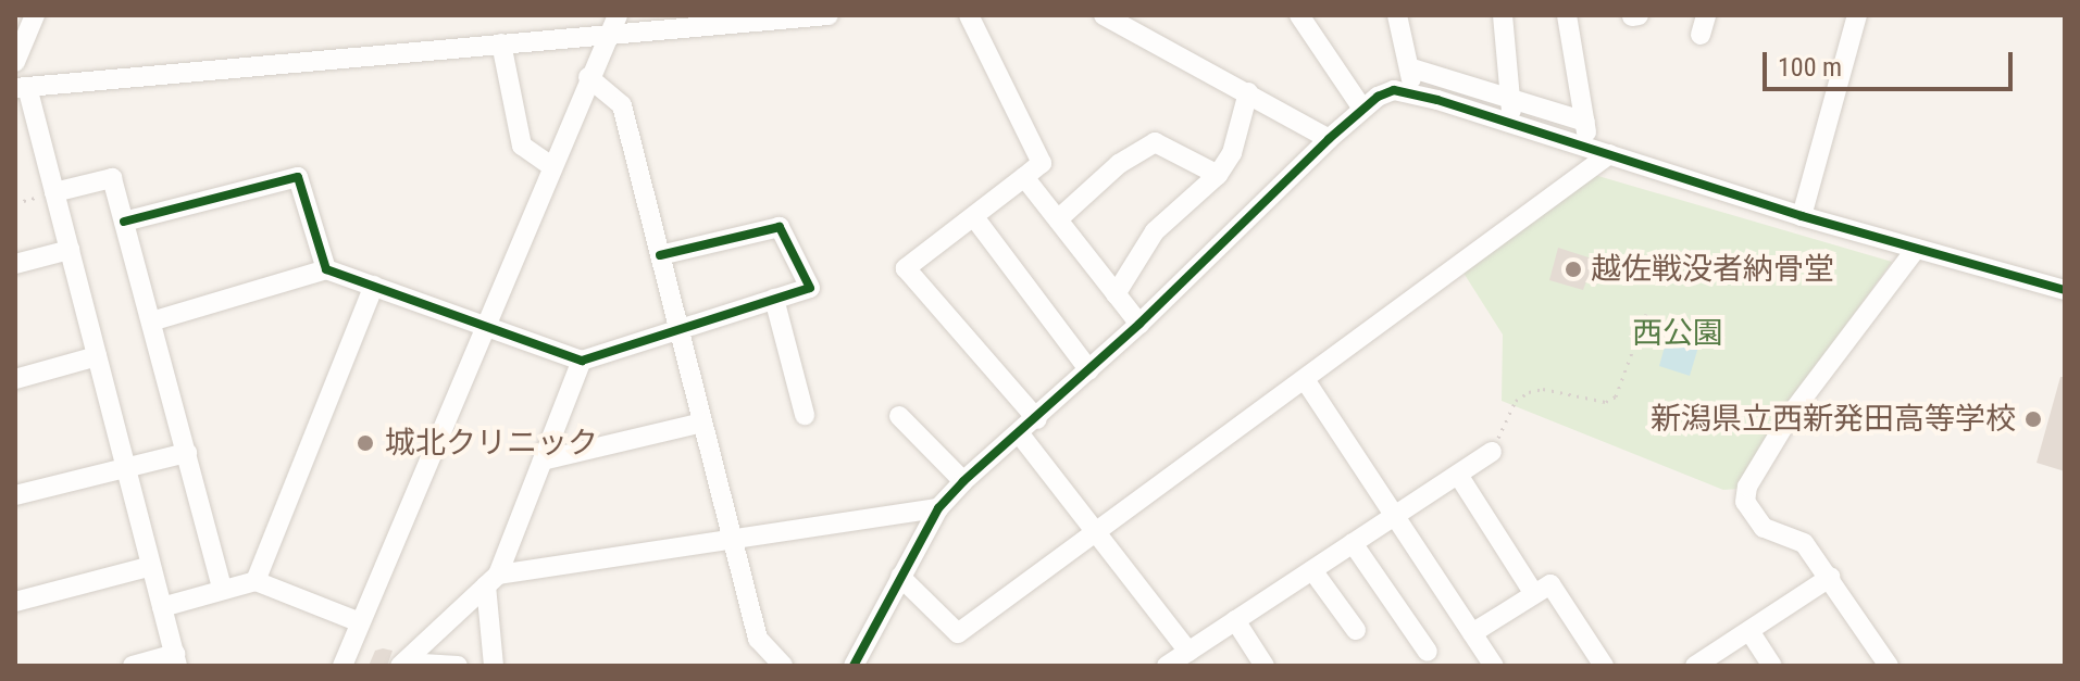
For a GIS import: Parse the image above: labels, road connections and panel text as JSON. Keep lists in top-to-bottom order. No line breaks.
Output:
{"parks":["西公園"],"places":["越佐戦没者納骨堂","新潟県立西新発田高等学校","城北クリニック"],"scale_bar":"100 m"}
